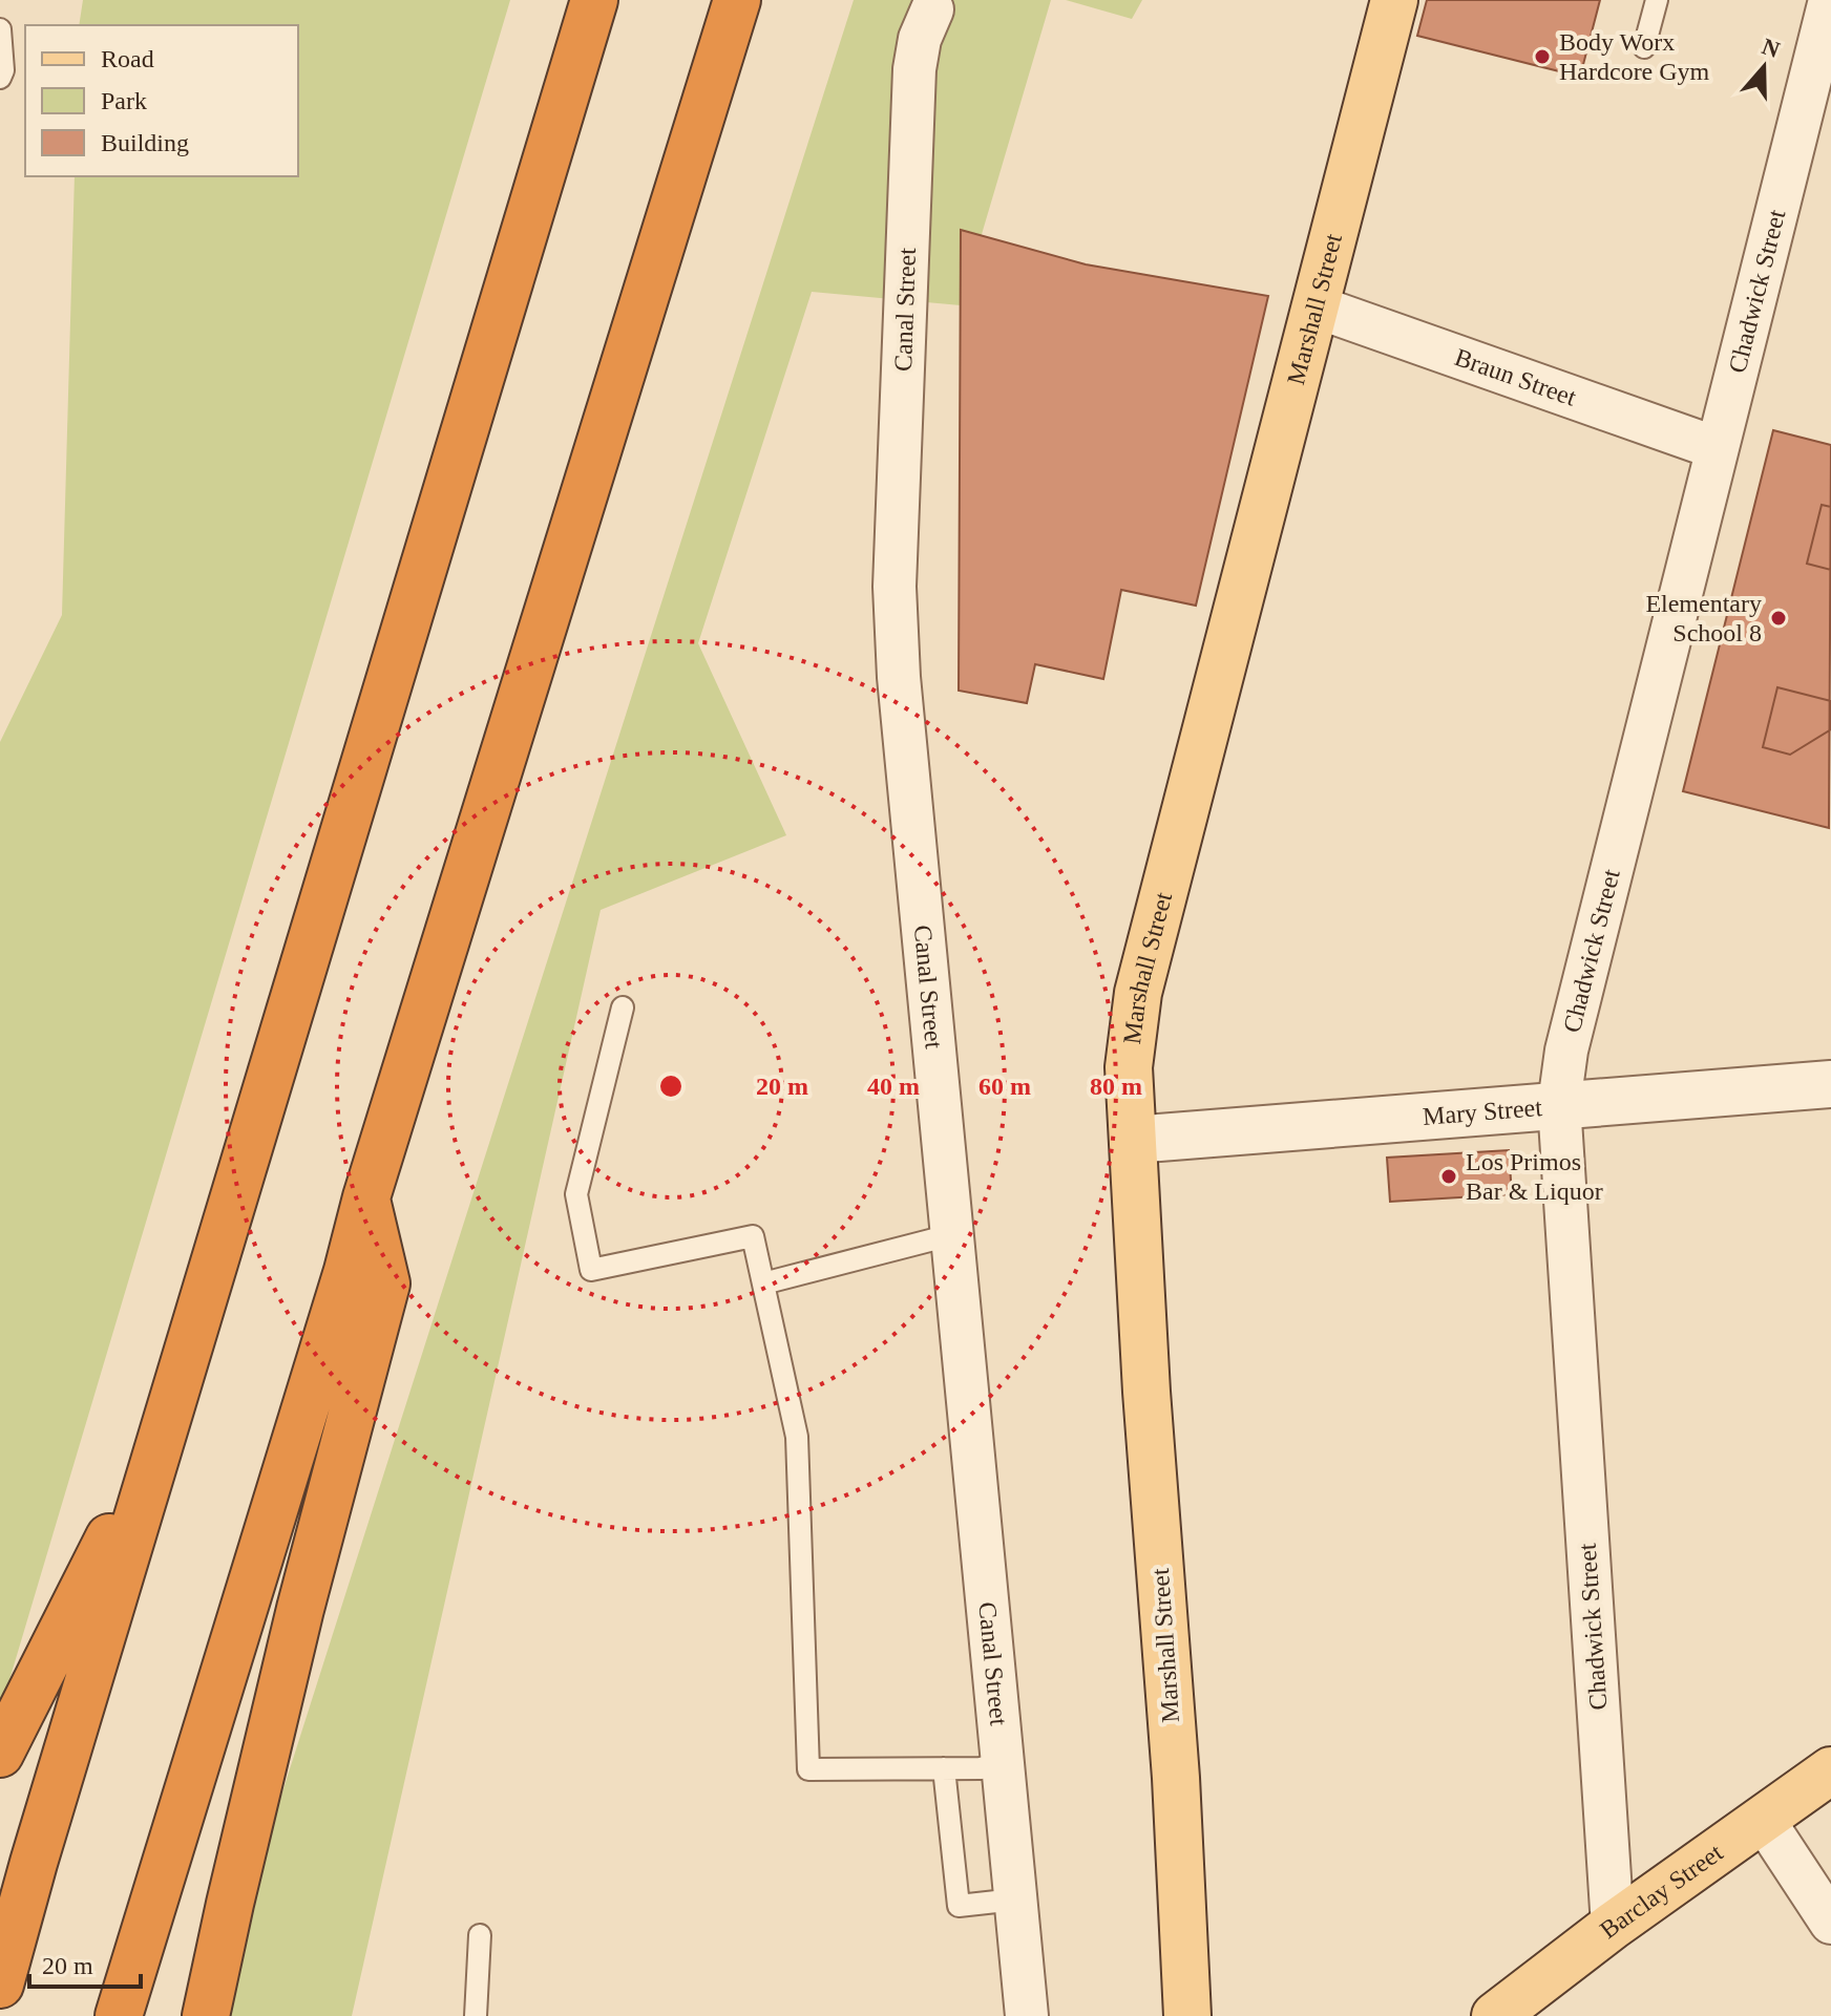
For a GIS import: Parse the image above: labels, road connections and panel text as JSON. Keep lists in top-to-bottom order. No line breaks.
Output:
{"streets":{"main road":["Marshall Street","Barclay Street"],"street":["Chadwick Street","Canal Street","Braun Street","Mary Street"]},"crossings":[["Chadwick Street","Braun Street"],["Chadwick Street","Mary Street"],["Chadwick Street","Barclay Street"],["Marshall Street","Braun Street"],["Marshall Street","Mary Street"]],"places":["Body Worx Hardcore Gym","Elementary School 8","Los Primos Bar & Liquor"],"legend":["Road","Park","Building"],"scale_bar":"20 m","north":"top","rings":["20 m","40 m","60 m","80 m"]}
